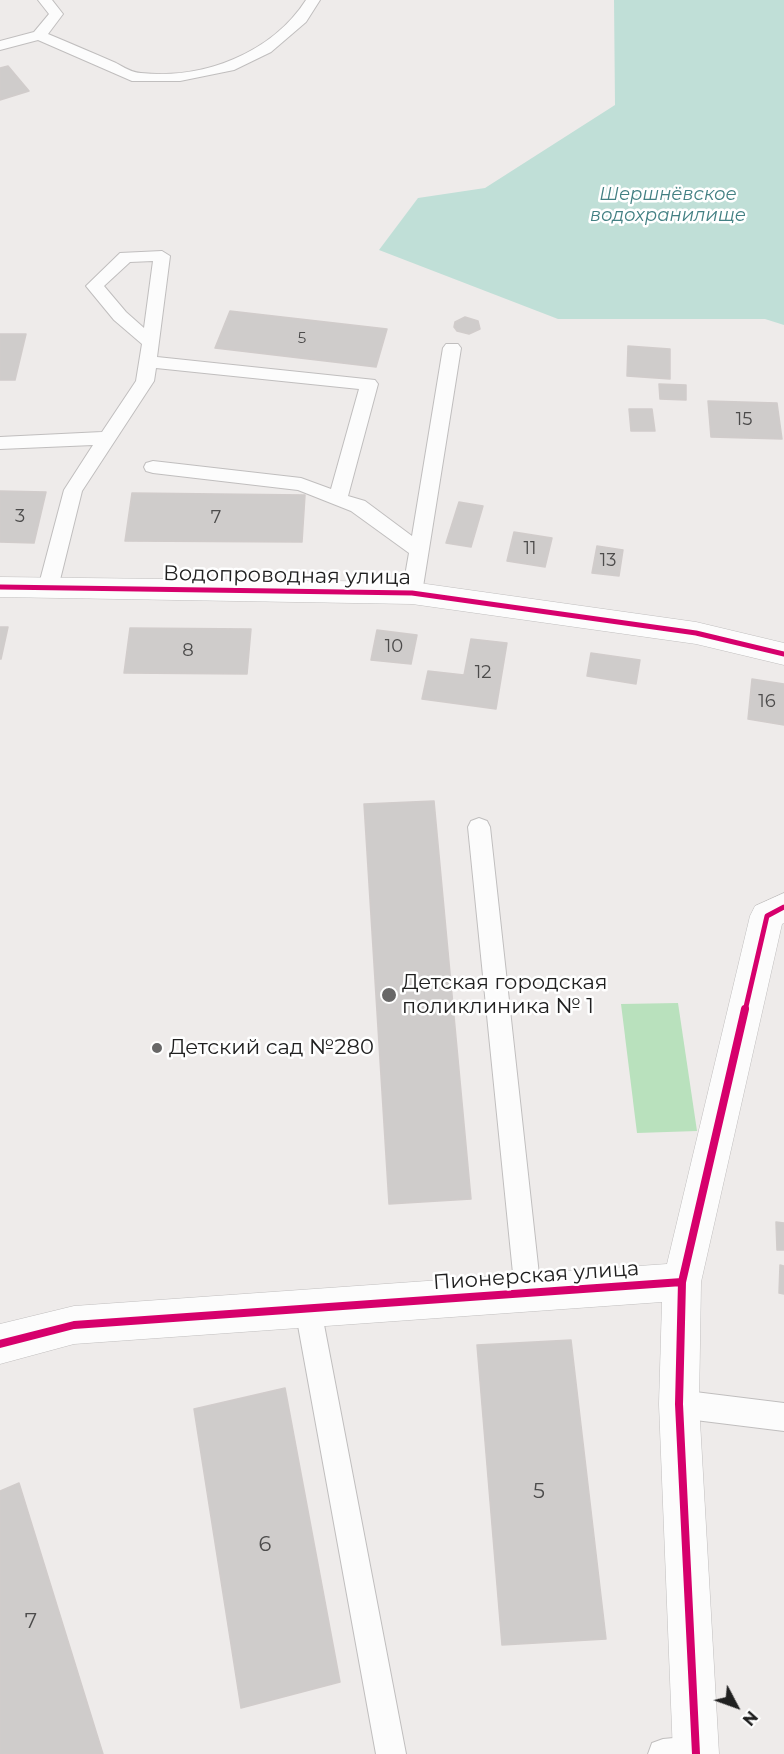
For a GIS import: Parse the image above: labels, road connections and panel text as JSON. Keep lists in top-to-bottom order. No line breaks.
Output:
{"streets":{"street":["Водопроводная улица","Пионерская улица"]},"water":["Шершнёвское водохранилище"],"places":["Детская городская поликлиника № 1","Детский сад №280"],"house_numbers":["5","15","3","7","11","13","10","8","12","16","5","6","7"],"north":"bottom right"}
